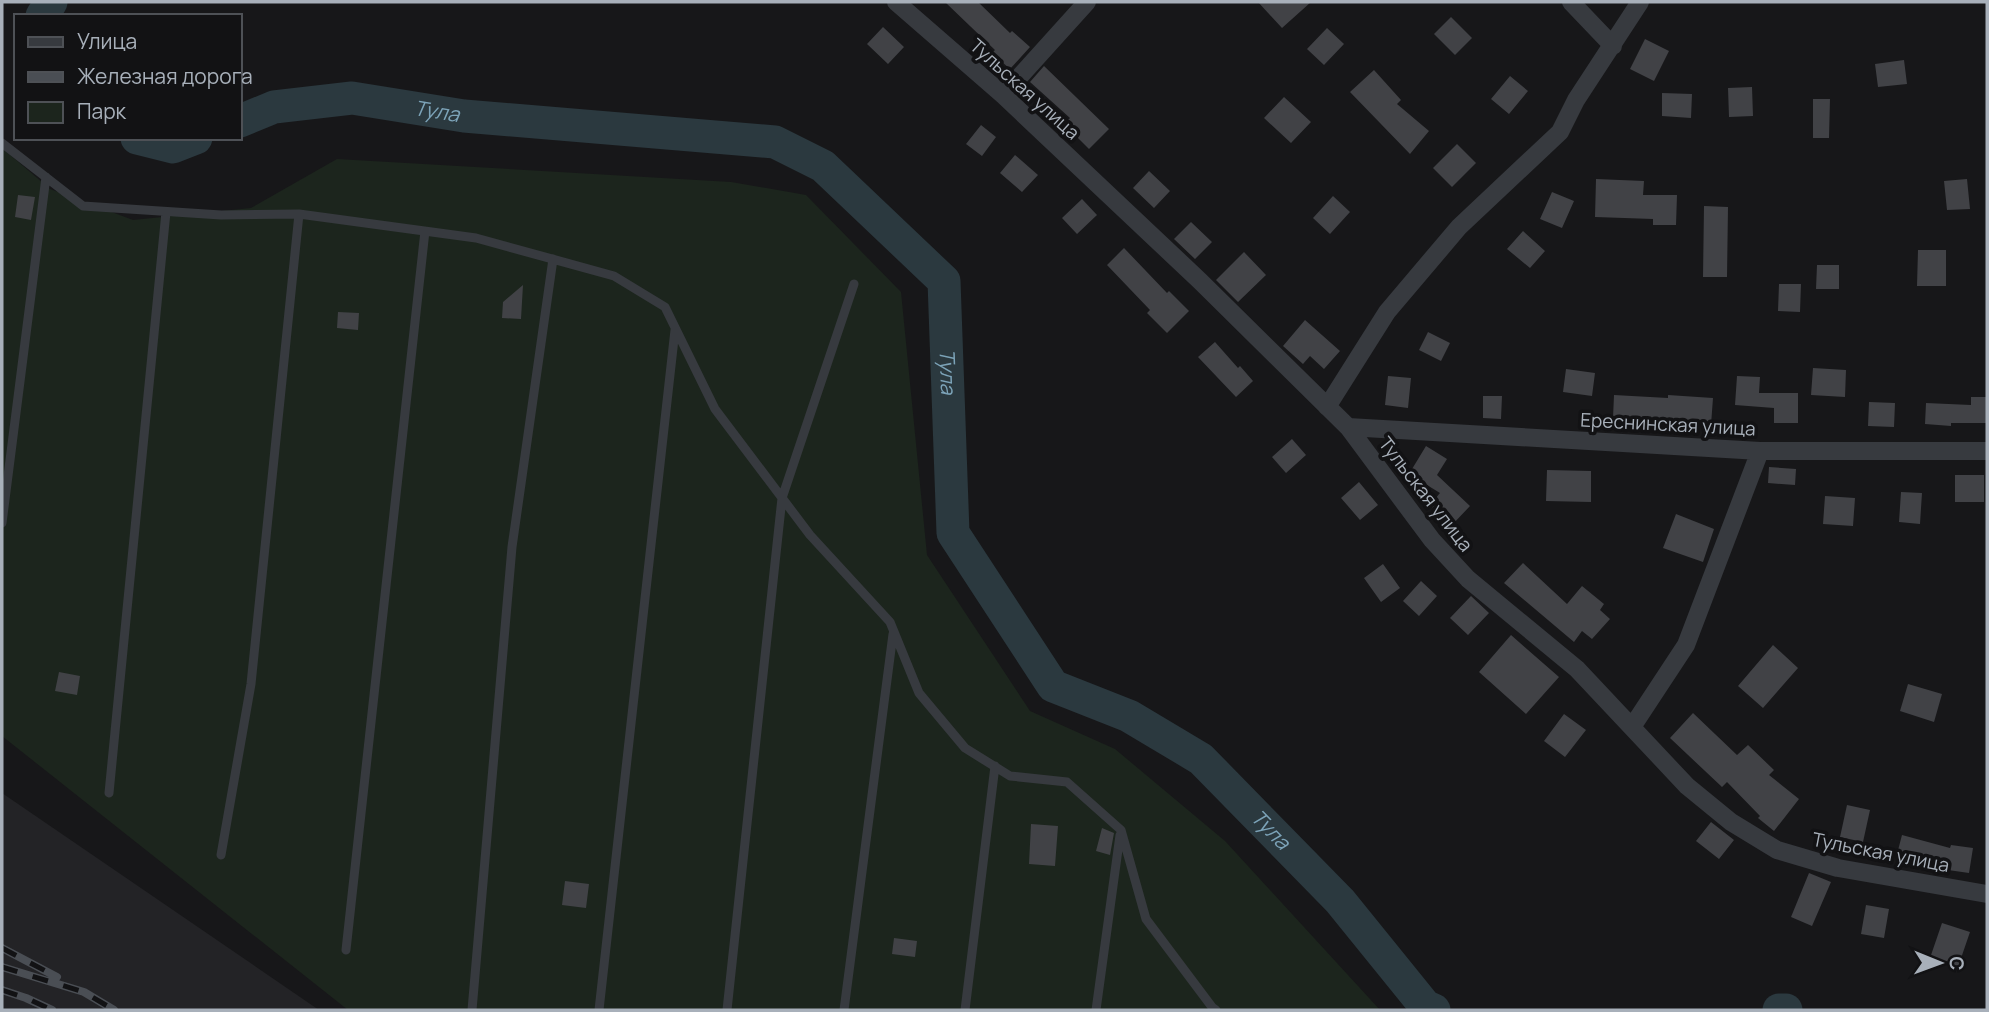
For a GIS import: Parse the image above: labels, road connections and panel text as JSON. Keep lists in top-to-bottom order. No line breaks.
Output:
{"streets":{"street":["Тульская улица","Ереснинская улица"]},"crossings":[["Тульская улица","Ереснинская улица"]],"water":["Тула"],"legend":["Улица","Железная дорога","Парк"],"north":"right"}
